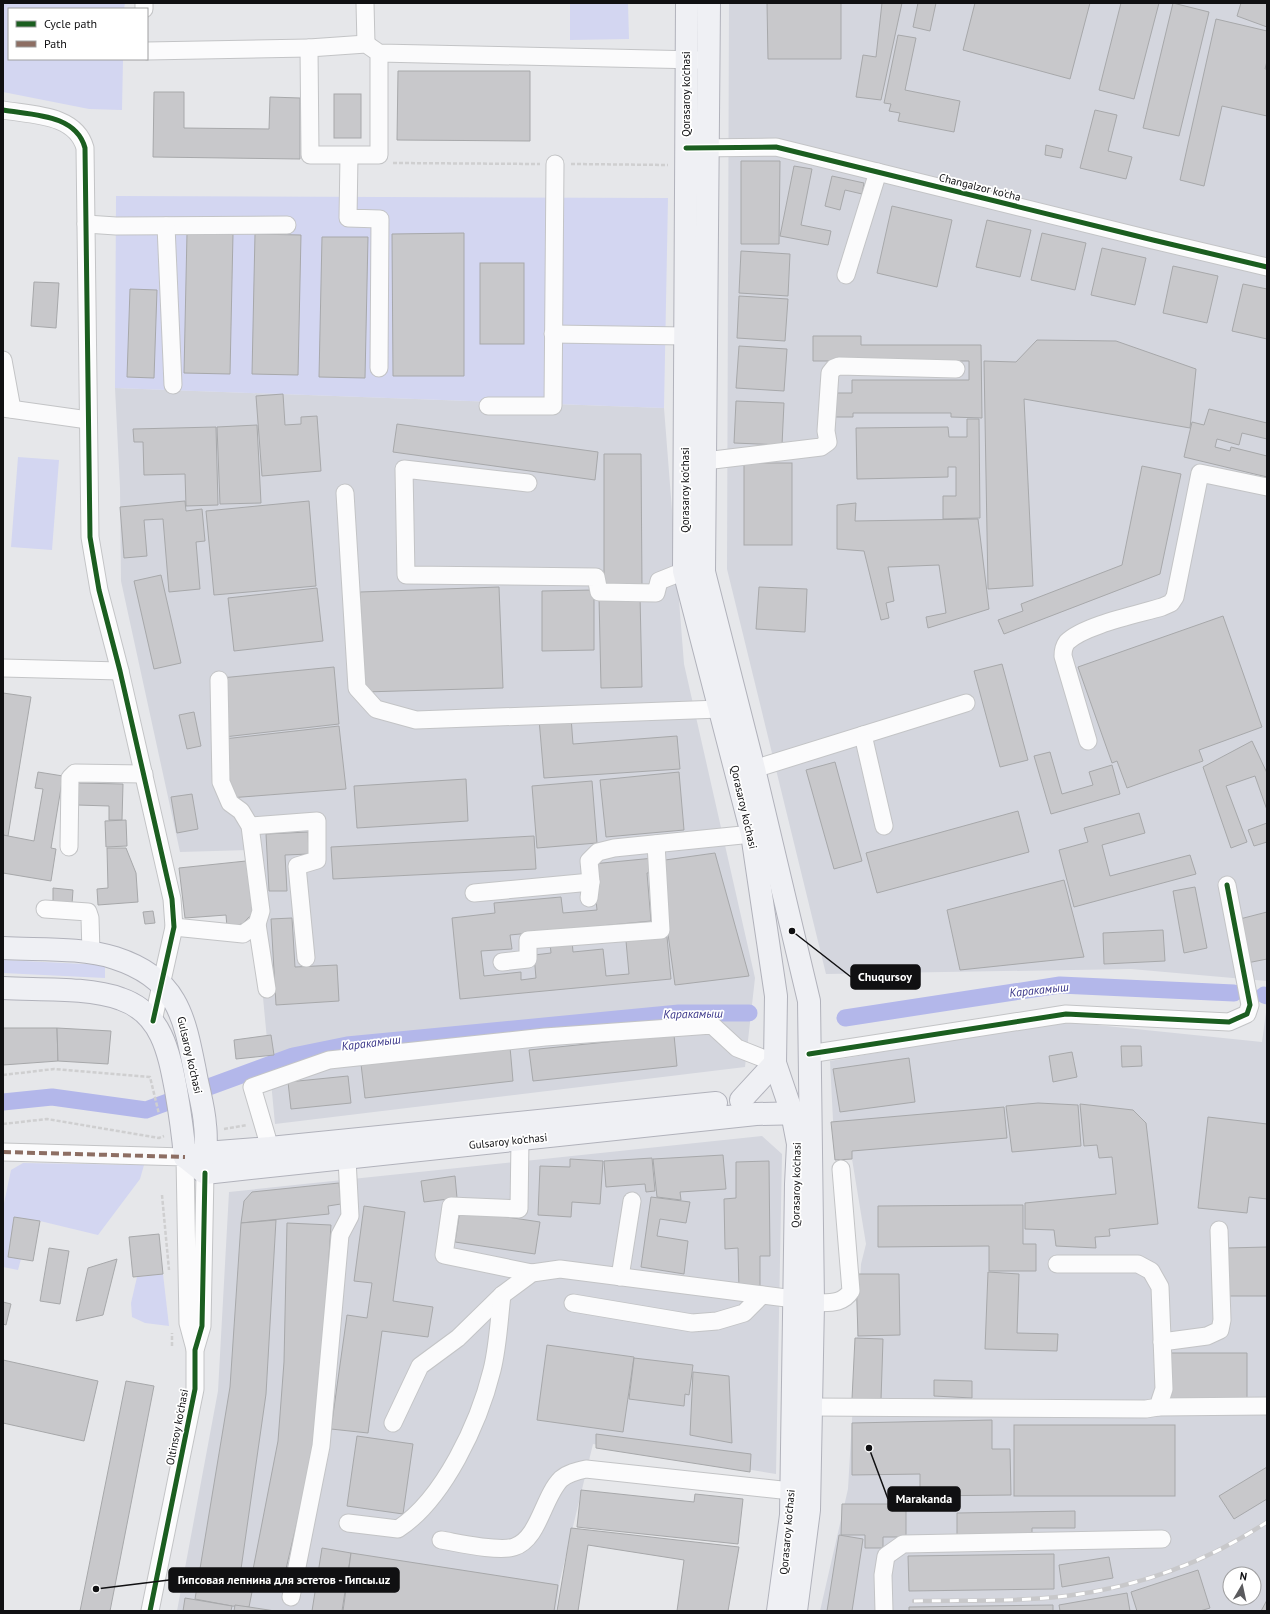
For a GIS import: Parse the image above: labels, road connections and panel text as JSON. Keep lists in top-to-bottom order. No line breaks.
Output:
{"streets":{"main road":["Qorasaroy ko'chasi","Gulsaroy ko'chasi"],"street":["Changalzor ko'cha","Oltinsoy ko'chasi"]},"crossings":[["Qorasaroy ko'chasi","Changalzor ko'cha"],["Qorasaroy ko'chasi","Gulsaroy ko'chasi"],["Gulsaroy ko'chasi","Oltinsoy ko'chasi"]],"water":["Каракамыш"],"places":["Chuqursoy","Marakanda","Гипсовая лепнина для эстетов - Гипсы.uz"],"legend":["Cycle path","Path"],"north":"top"}
